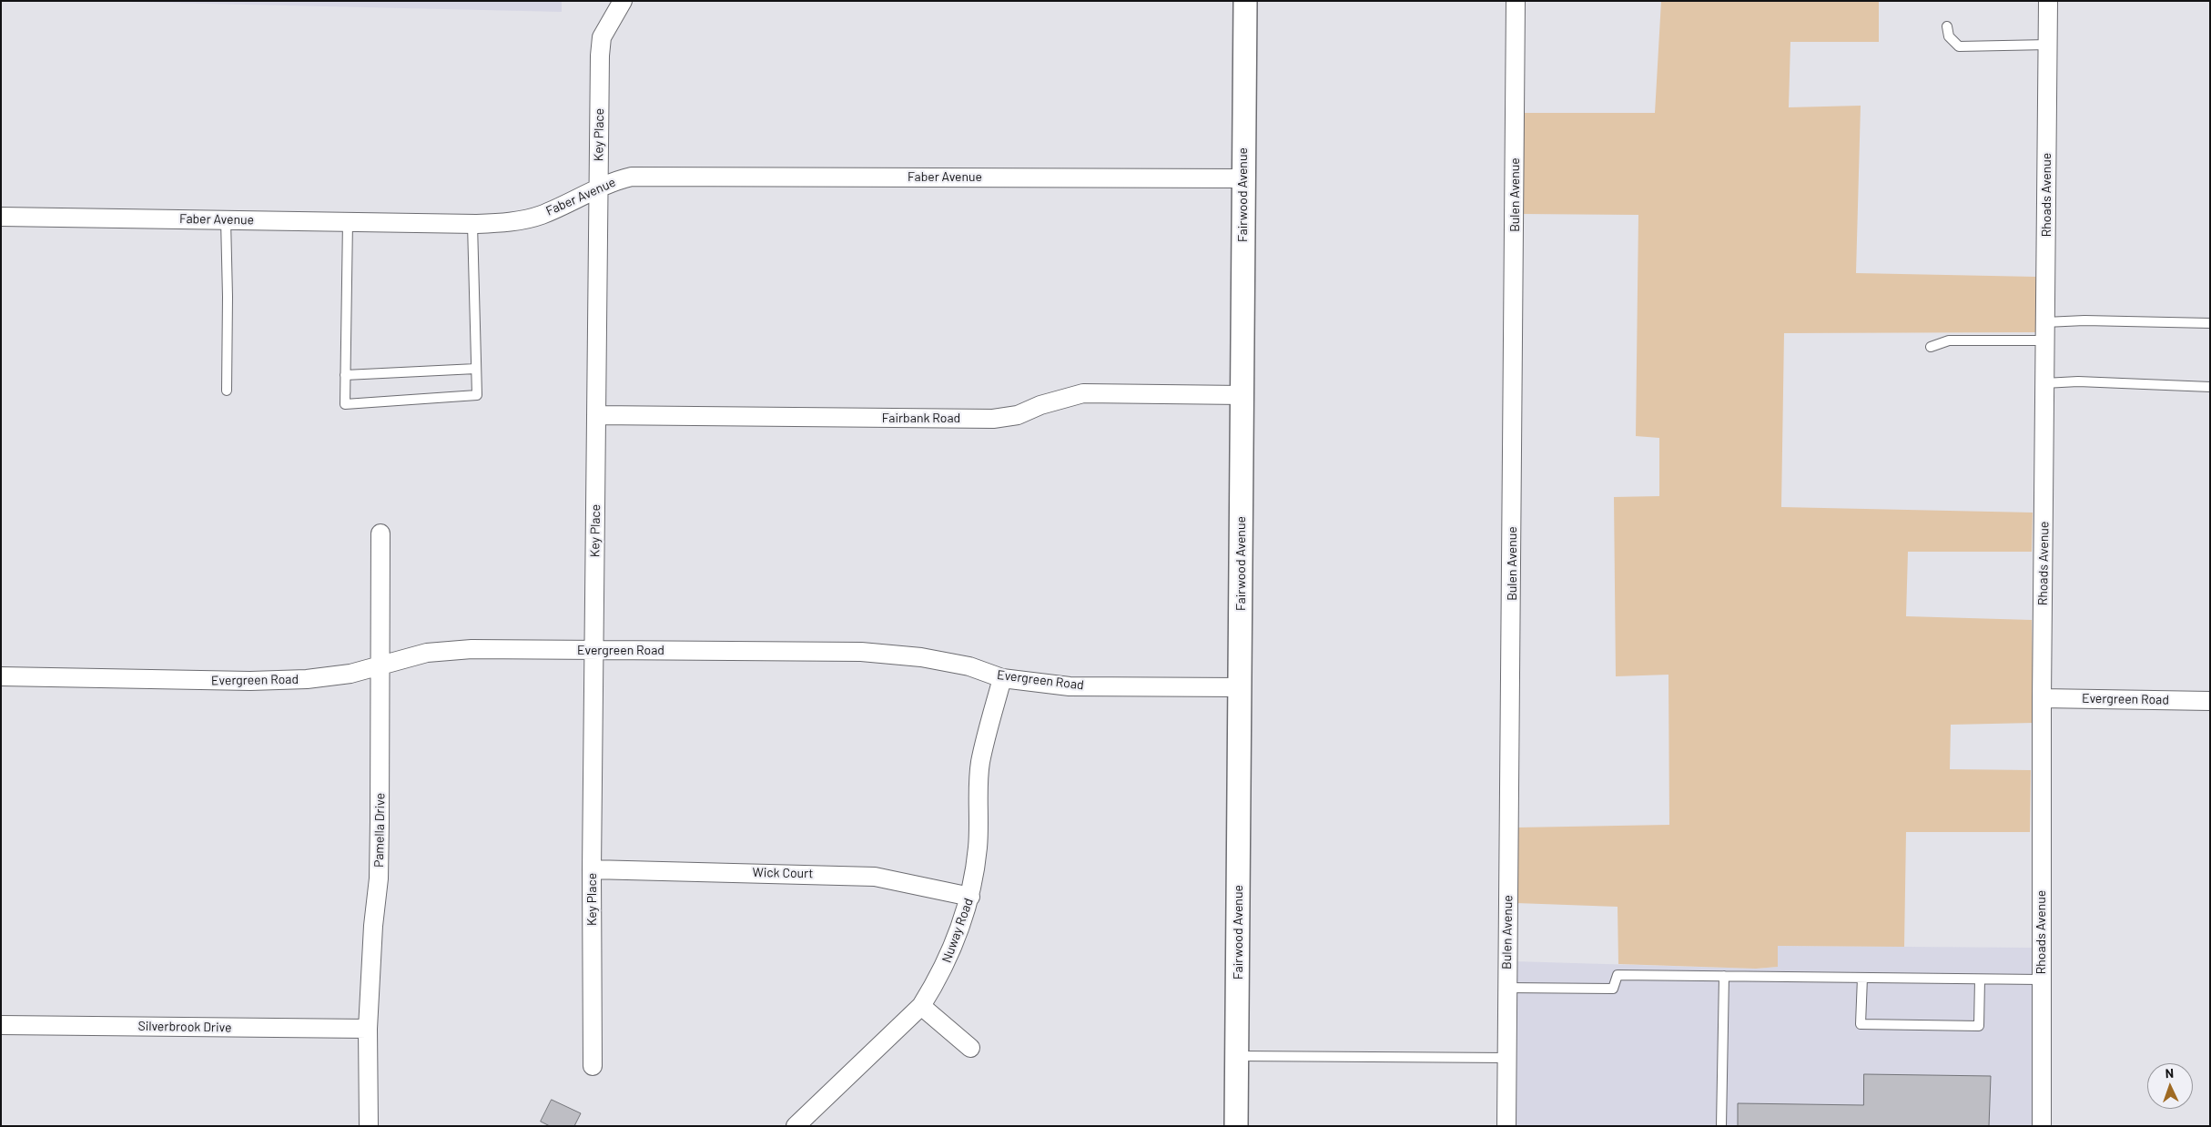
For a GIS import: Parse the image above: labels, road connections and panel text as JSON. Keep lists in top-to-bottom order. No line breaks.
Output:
{"streets":{"street":["Key Place","Faber Avenue","Fairwood Avenue","Bulen Avenue","Rhoads Avenue","Fairbank Road","Evergreen Road","Pamella Drive","Wick Court","Nuway Road","Silverbrook Drive"]},"crossings":[["Key Place","Faber Avenue"],["Key Place","Fairbank Road"],["Key Place","Evergreen Road"],["Key Place","Wick Court"],["Faber Avenue","Fairwood Avenue"],["Fairwood Avenue","Fairbank Road"],["Fairwood Avenue","Evergreen Road"],["Rhoads Avenue","Evergreen Road"],["Evergreen Road","Pamella Drive"],["Evergreen Road","Nuway Road"],["Pamella Drive","Silverbrook Drive"],["Wick Court","Nuway Road"]],"north":"top"}
